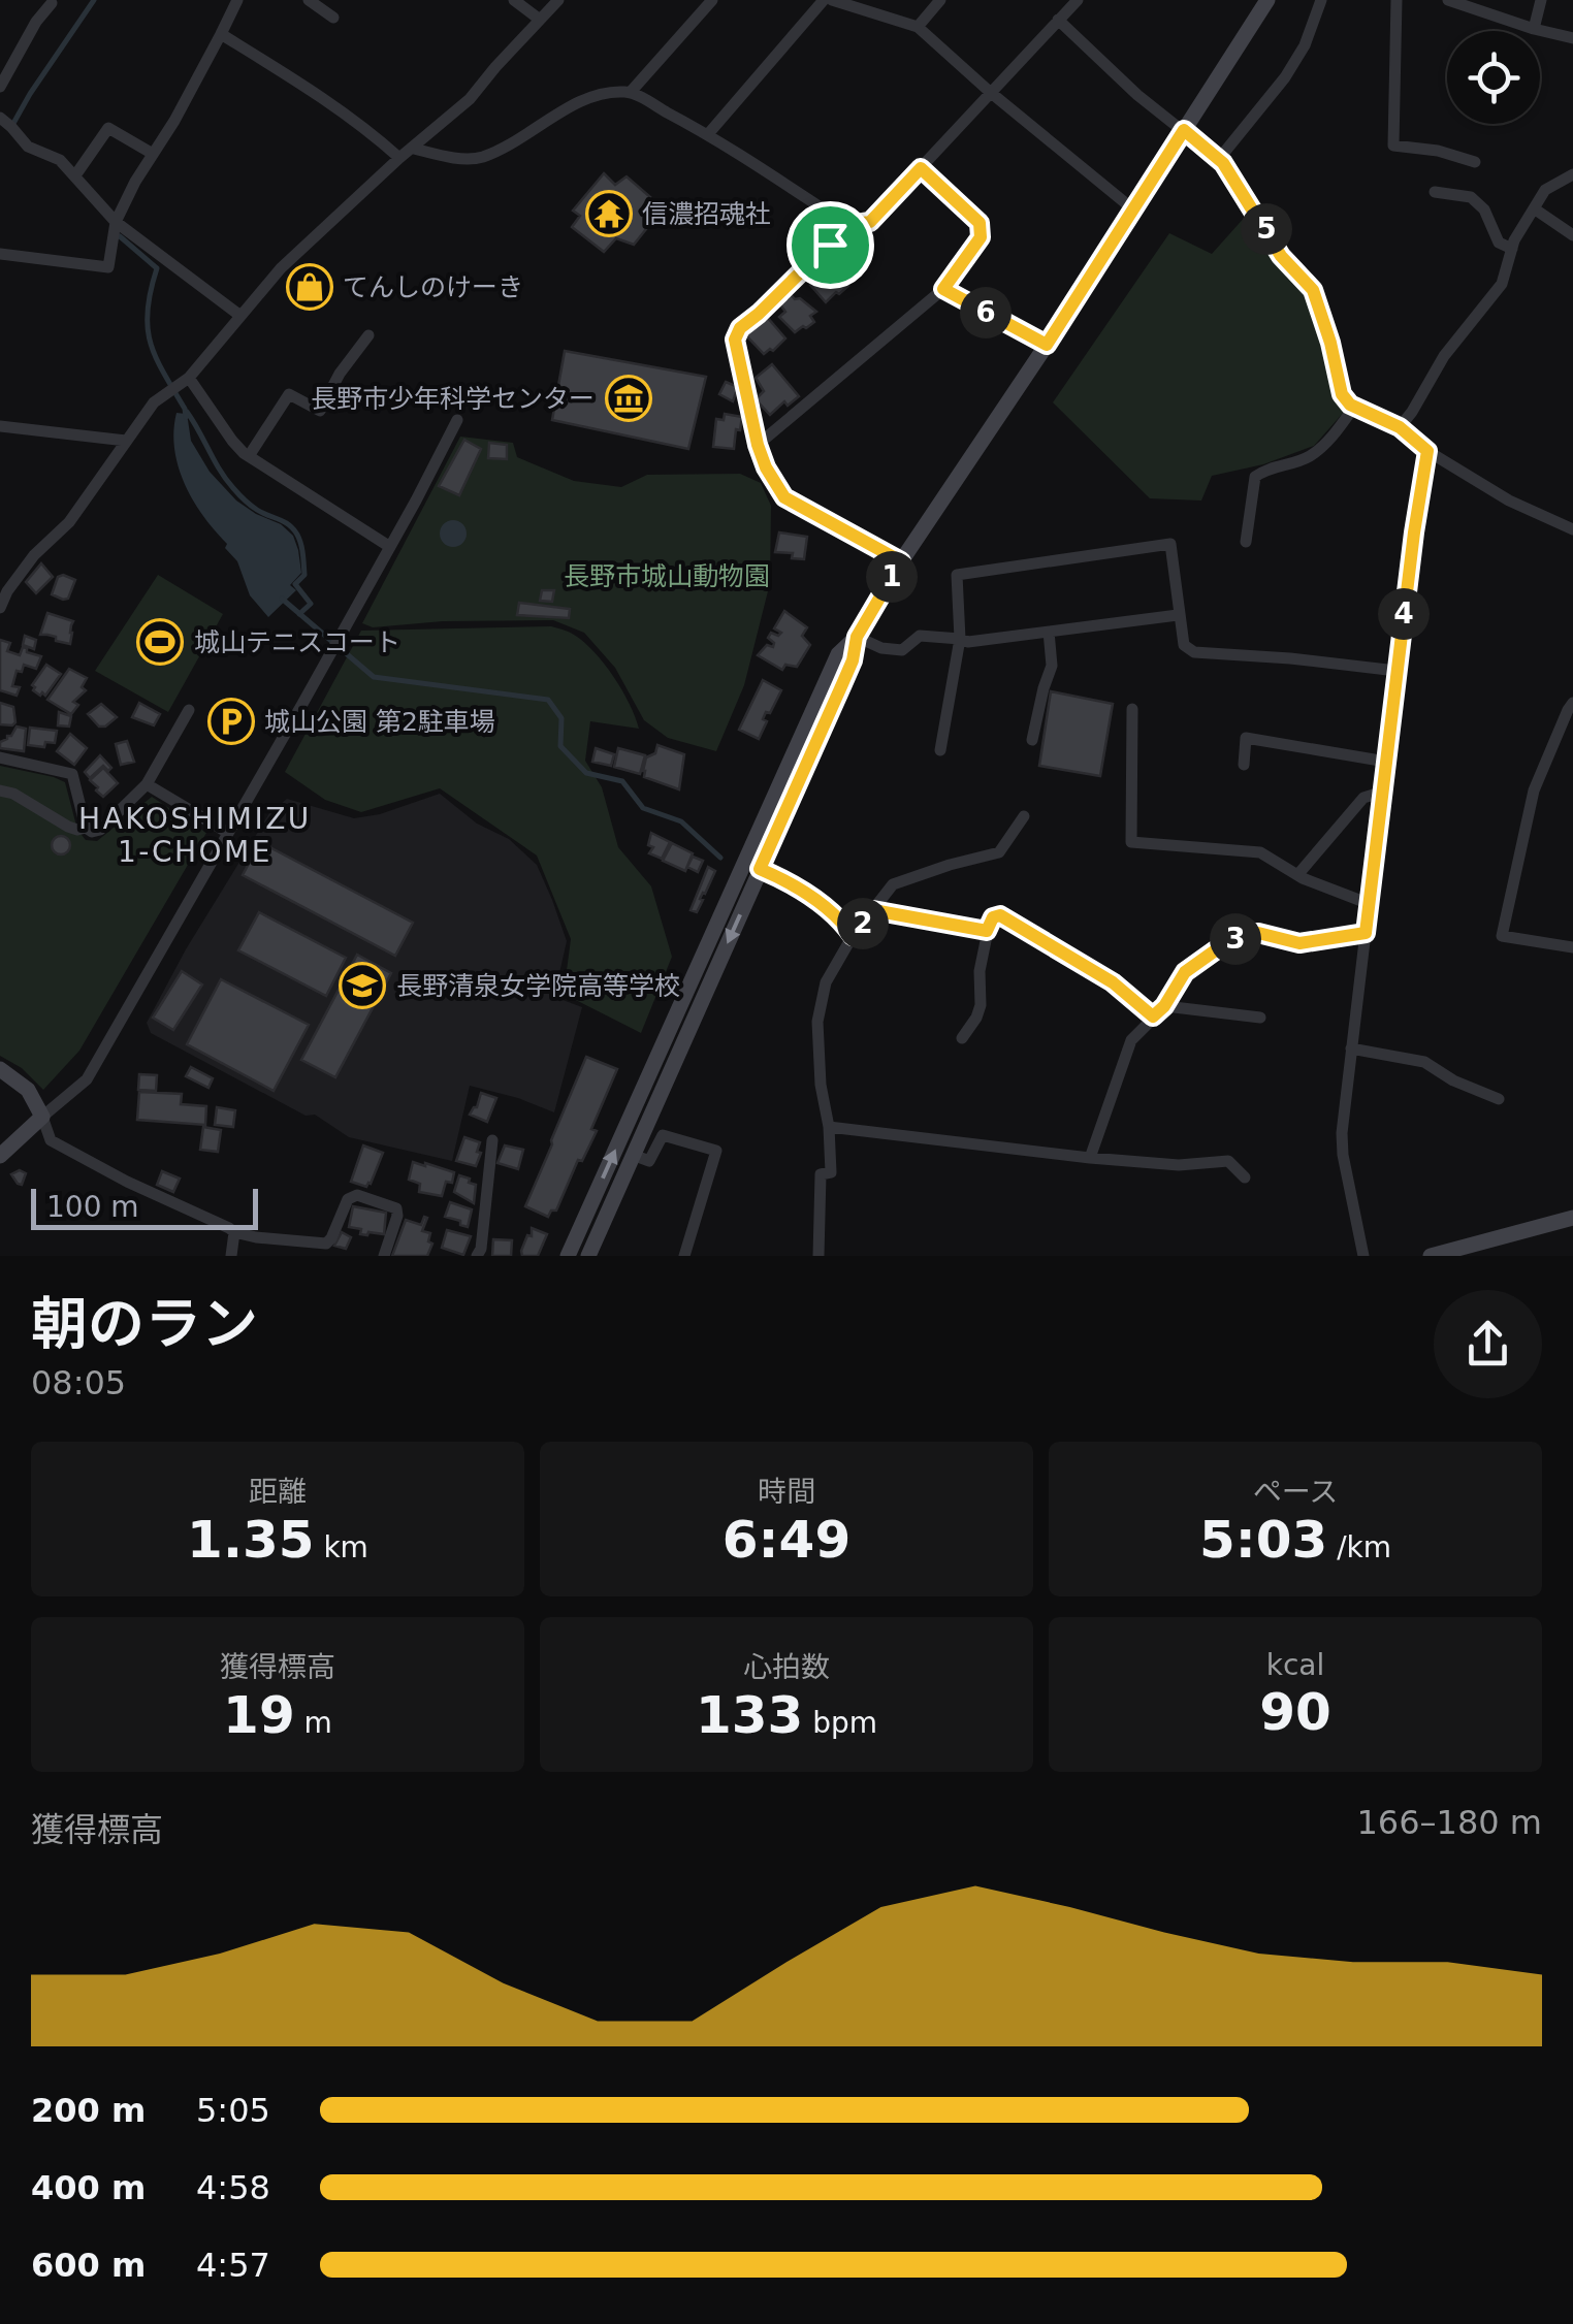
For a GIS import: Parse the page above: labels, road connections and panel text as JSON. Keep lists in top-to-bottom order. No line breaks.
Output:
{"districts":["HAKOSHIMIZU 1-CHOME"],"parks":["長野市城山動物園"],"places":{"temple":["信濃招魂社"],"shop":["てんしのけーき"],"museum":["長野市少年科学センター"],"sports":["城山テニスコート"],"parking":["城山公園 第2駐車場"],"school or university":["長野清泉女学院高等学校"]},"scale_bar":"100 m","page":{"pins":["5","6","1","4","2","3"],"scale":"100 m","heading":["朝のラン","08:05"],"stats":[["距離","1.35 km"],["時間","6:49"],["ペース","5:03 /km"],["獲得標高","19 m"],["心拍数","133 bpm"],["kcal","90"]],"chart":["獲得標高","166–180 m"],"list":[{"name":"200 m","note":"5:05"},{"name":"400 m","note":"4:58"},{"name":"600 m","note":"4:57"}]}}
